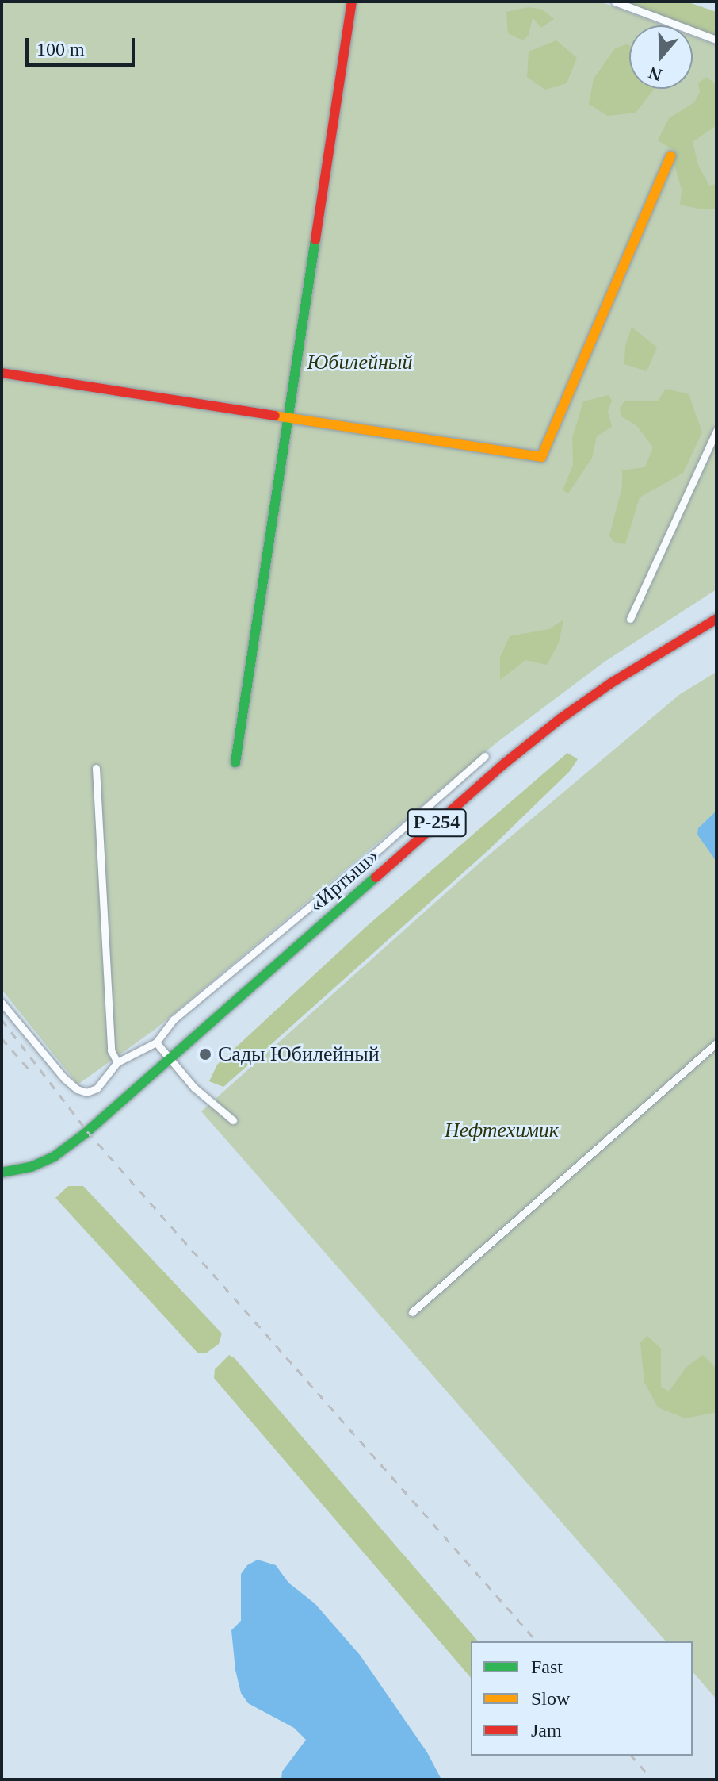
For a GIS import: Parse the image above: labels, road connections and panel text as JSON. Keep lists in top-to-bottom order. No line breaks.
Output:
{"streets":{"street":["Р-254","«Иртыш»"]},"parks":["Юбилейный","Нефтехимик"],"places":["Сады Юбилейный"],"legend":["Fast","Slow","Jam"],"scale_bar":"100 m","north":"bottom"}
